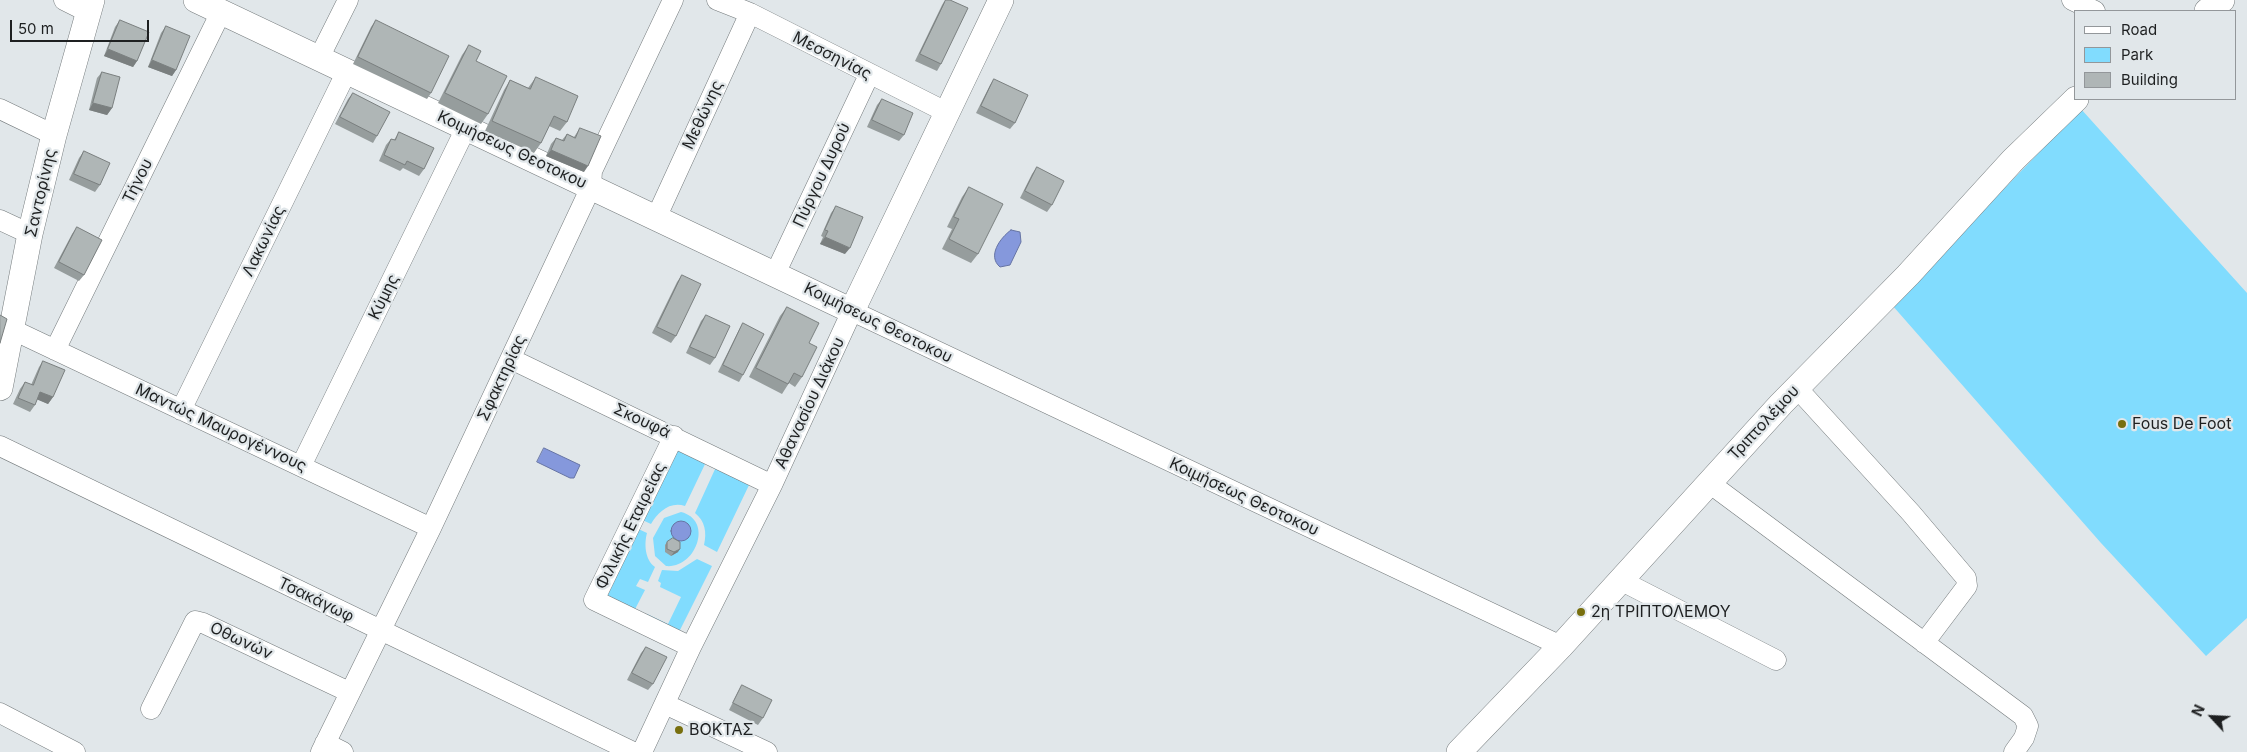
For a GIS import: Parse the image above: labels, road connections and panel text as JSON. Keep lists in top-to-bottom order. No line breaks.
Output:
{"streets":{"street":["Μεσσηνίας","Μεθώνης","Κοιμήσεως Θεοτοκου","Πύργου Δυρού","Τήνου","Σαντορίνης","Λακωνίας","Κύμης","Σφακτηρίας","Αθανασίου Διάκου","Σκουφά","Τριπτολέμου","Μαντώς Μαυρογέννους","Φιλικής Εταιρείας","Τσακάγωφ","Οθωνών"]},"crossings":[["Μεσσηνίας","Μεθώνης"],["Μεσσηνίας","Πύργου Δυρού"],["Μεσσηνίας","Αθανασίου Διάκου"],["Μεθώνης","Κοιμήσεως Θεοτοκου"],["Κοιμήσεως Θεοτοκου","Πύργου Δυρού"],["Κοιμήσεως Θεοτοκου","Τήνου"],["Κοιμήσεως Θεοτοκου","Λακωνίας"],["Κοιμήσεως Θεοτοκου","Κύμης"],["Κοιμήσεως Θεοτοκου","Σφακτηρίας"],["Κοιμήσεως Θεοτοκου","Αθανασίου Διάκου"],["Κοιμήσεως Θεοτοκου","Τριπτολέμου"],["Τήνου","Μαντώς Μαυρογέννους"],["Σαντορίνης","Μαντώς Μαυρογέννους"],["Λακωνίας","Μαντώς Μαυρογέννους"],["Κύμης","Μαντώς Μαυρογέννους"],["Σφακτηρίας","Σκουφά"],["Σφακτηρίας","Μαντώς Μαυρογέννους"],["Σφακτηρίας","Τσακάγωφ"],["Σφακτηρίας","Οθωνών"],["Αθανασίου Διάκου","Σκουφά"],["Αθανασίου Διάκου","Φιλικής Εταιρείας"],["Σκουφά","Φιλικής Εταιρείας"]],"places":["Fous De Foot","2η ΤΡΙΠΤΟΛΕΜΟΥ","ΒΟΚΤΑΣ"],"legend":["Road","Park","Building"],"scale_bar":"50 m","north":"top left"}
